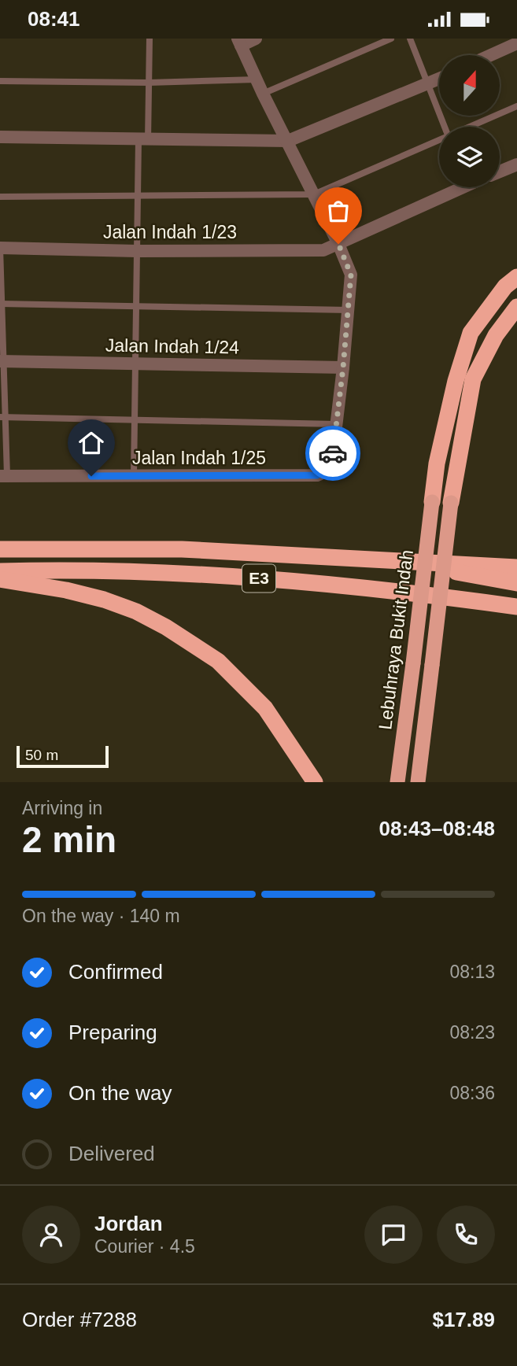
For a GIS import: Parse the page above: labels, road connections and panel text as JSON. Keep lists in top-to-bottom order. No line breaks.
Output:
{"streets":{"highway":["E3","Lebuhraya Bukit Indah"],"street":["Jalan Indah 1/23","Jalan Indah 1/24","Jalan Indah 1/25"]},"scale_bar":"50 m","north":"top","page":{"status":"08:41","scale":"50 m","heading":["2 min","Arriving in","08:43–08:48"],"panel":["Jordan","Courier · 4.5","Order #7288","$17.89"],"bar":"On the way · 140 m","list":[["Confirmed","08:13"],["Preparing","08:23"],["On the way","08:36"],"Delivered"]}}
